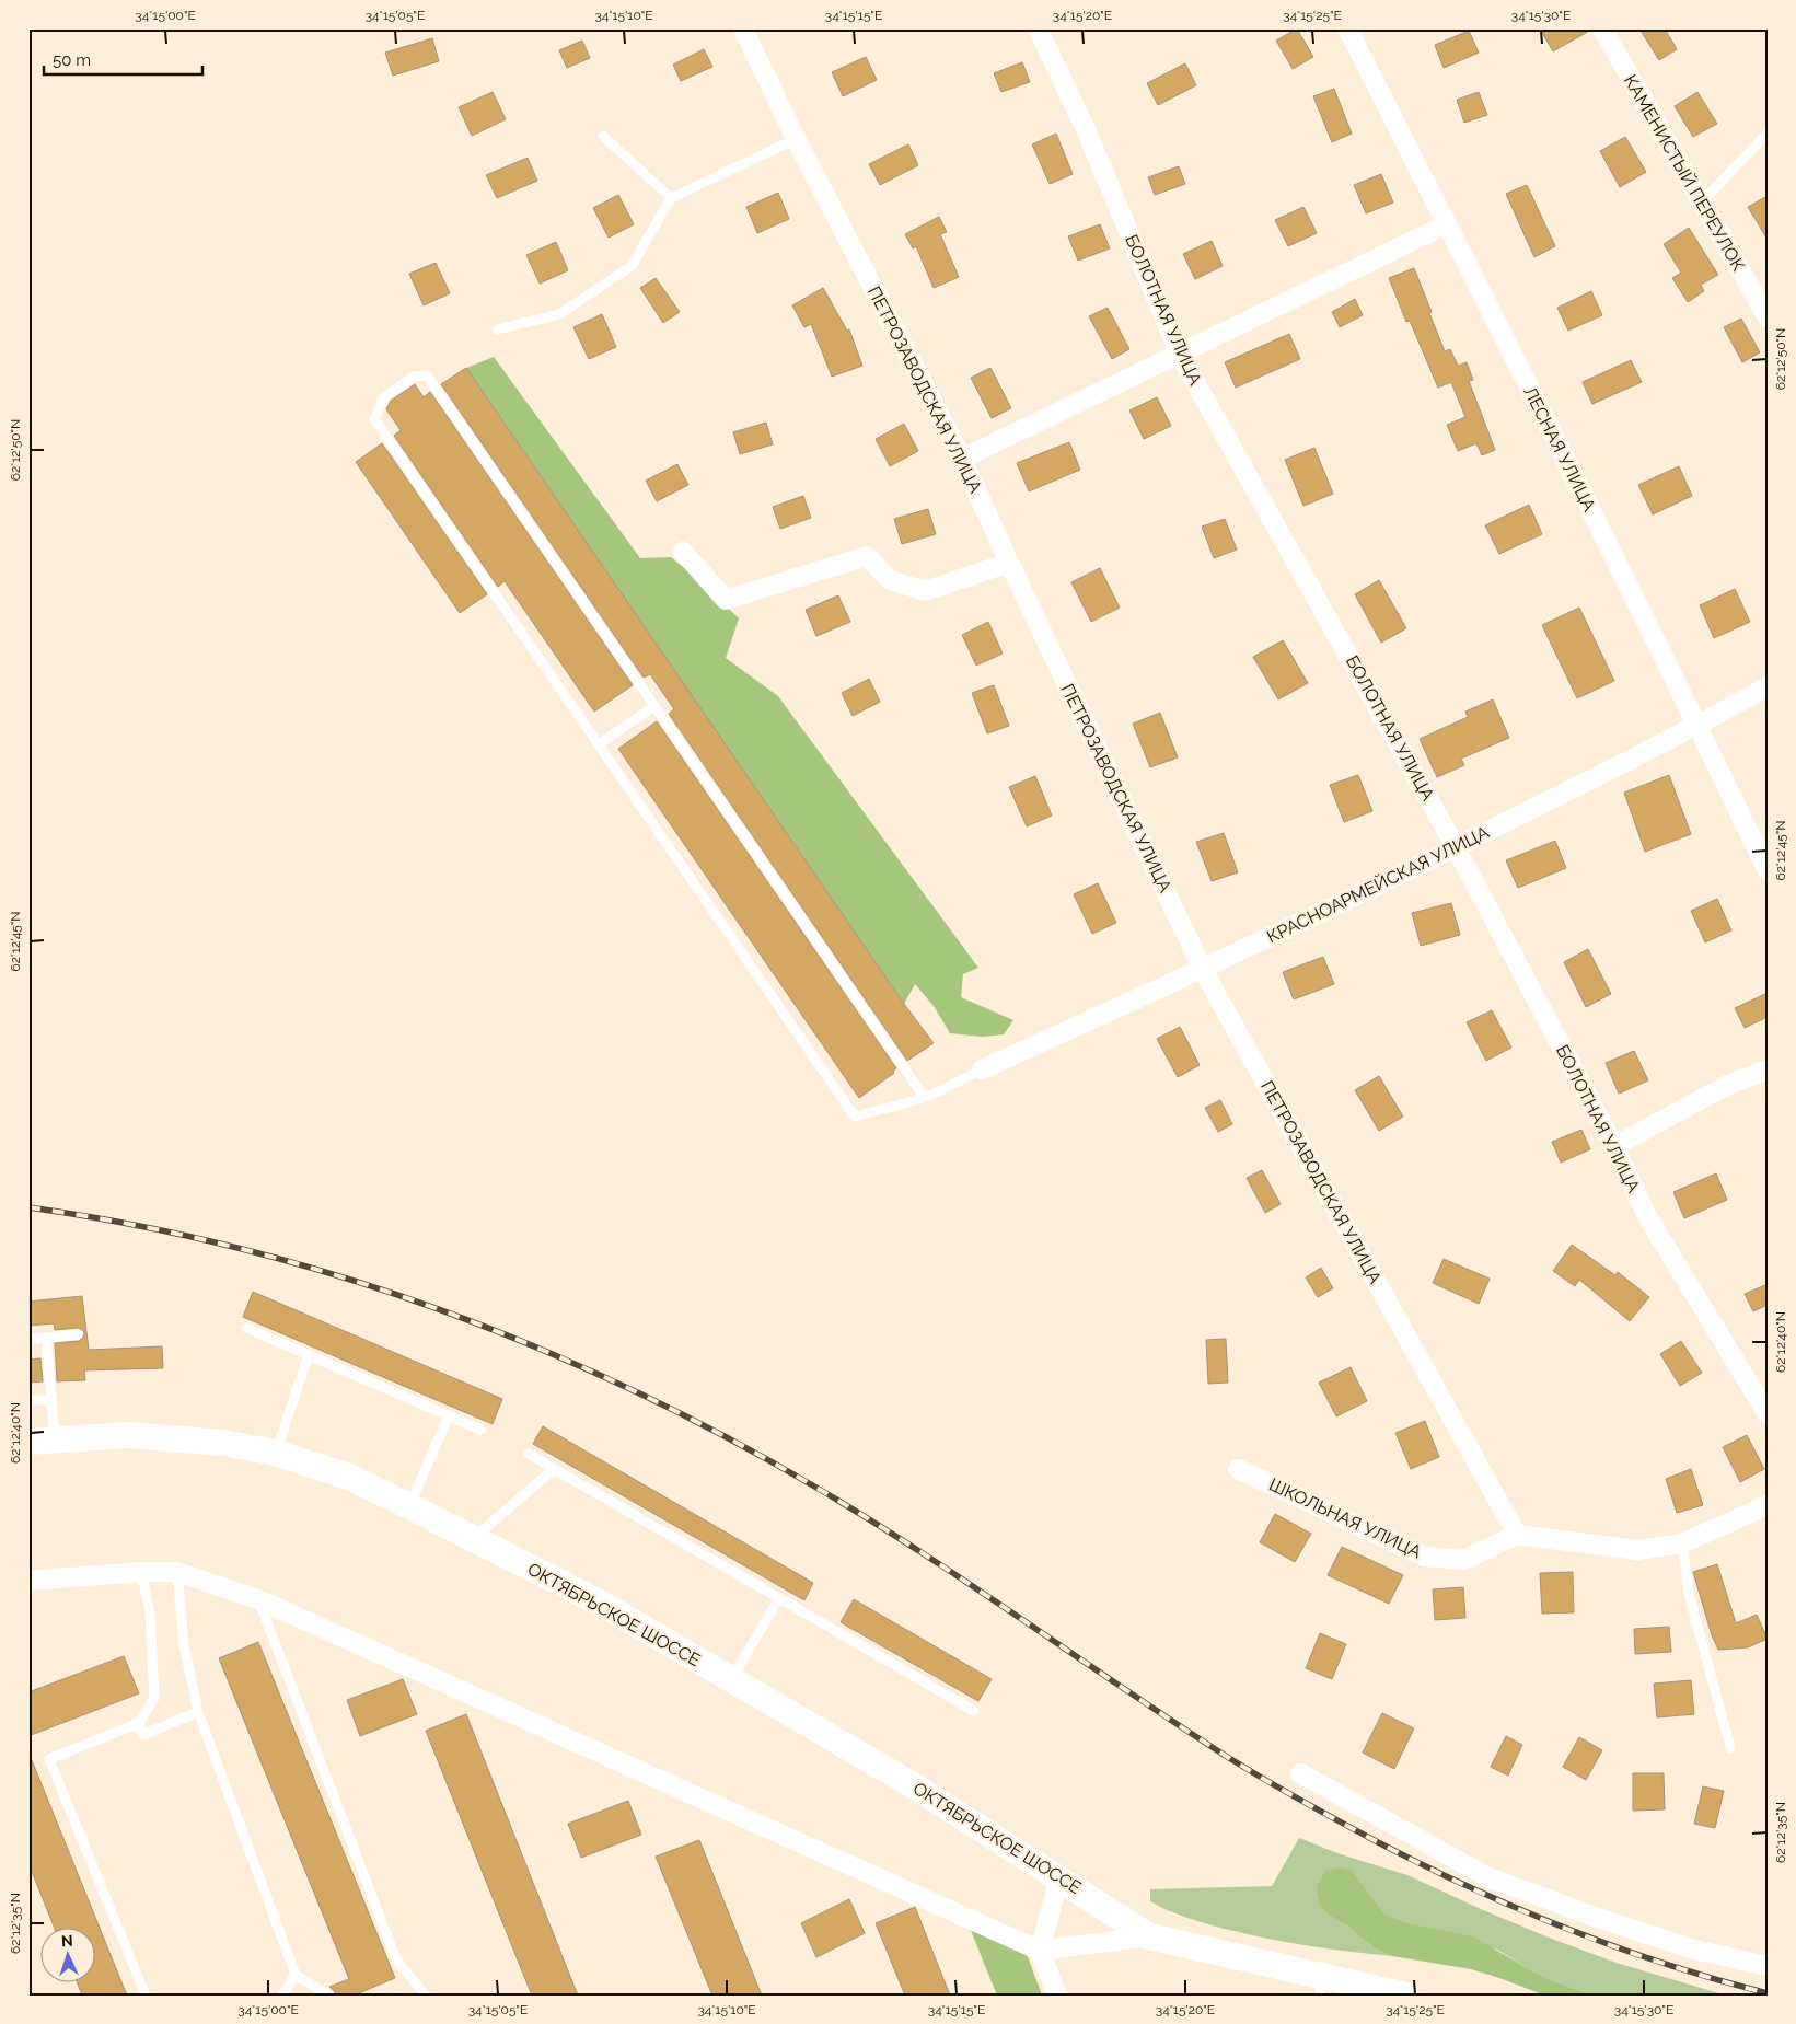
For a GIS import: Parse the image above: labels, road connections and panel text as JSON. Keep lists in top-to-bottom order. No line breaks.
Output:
{"streets":{"main road":["ОКТЯБРЬСКОЕ ШОССЕ"],"street":["КАМЕНИСТЫЙ ПЕРЕУЛОК","БОЛОТНАЯ УЛИЦА","ПЕТРОЗАВОДСКАЯ УЛИЦА","ЛЕСНАЯ УЛИЦА","КРАСНОАРМЕЙСКАЯ УЛИЦА","ШКОЛЬНАЯ УЛИЦА"]},"crossings":[["БОЛОТНАЯ УЛИЦА","КРАСНОАРМЕЙСКАЯ УЛИЦА"],["ПЕТРОЗАВОДСКАЯ УЛИЦА","КРАСНОАРМЕЙСКАЯ УЛИЦА"],["ПЕТРОЗАВОДСКАЯ УЛИЦА","ШКОЛЬНАЯ УЛИЦА"],["ЛЕСНАЯ УЛИЦА","КРАСНОАРМЕЙСКАЯ УЛИЦА"]],"scale_bar":"50 m","north":"top","coordinates":["34°15'00\"E","34°15'05\"E","34°15'10\"E","34°15'15\"E","34°15'20\"E","34°15'25\"E","34°15'30\"E","62°12'50\"N","62°12'45\"N","62°12'40\"N","62°12'35\"N"]}
